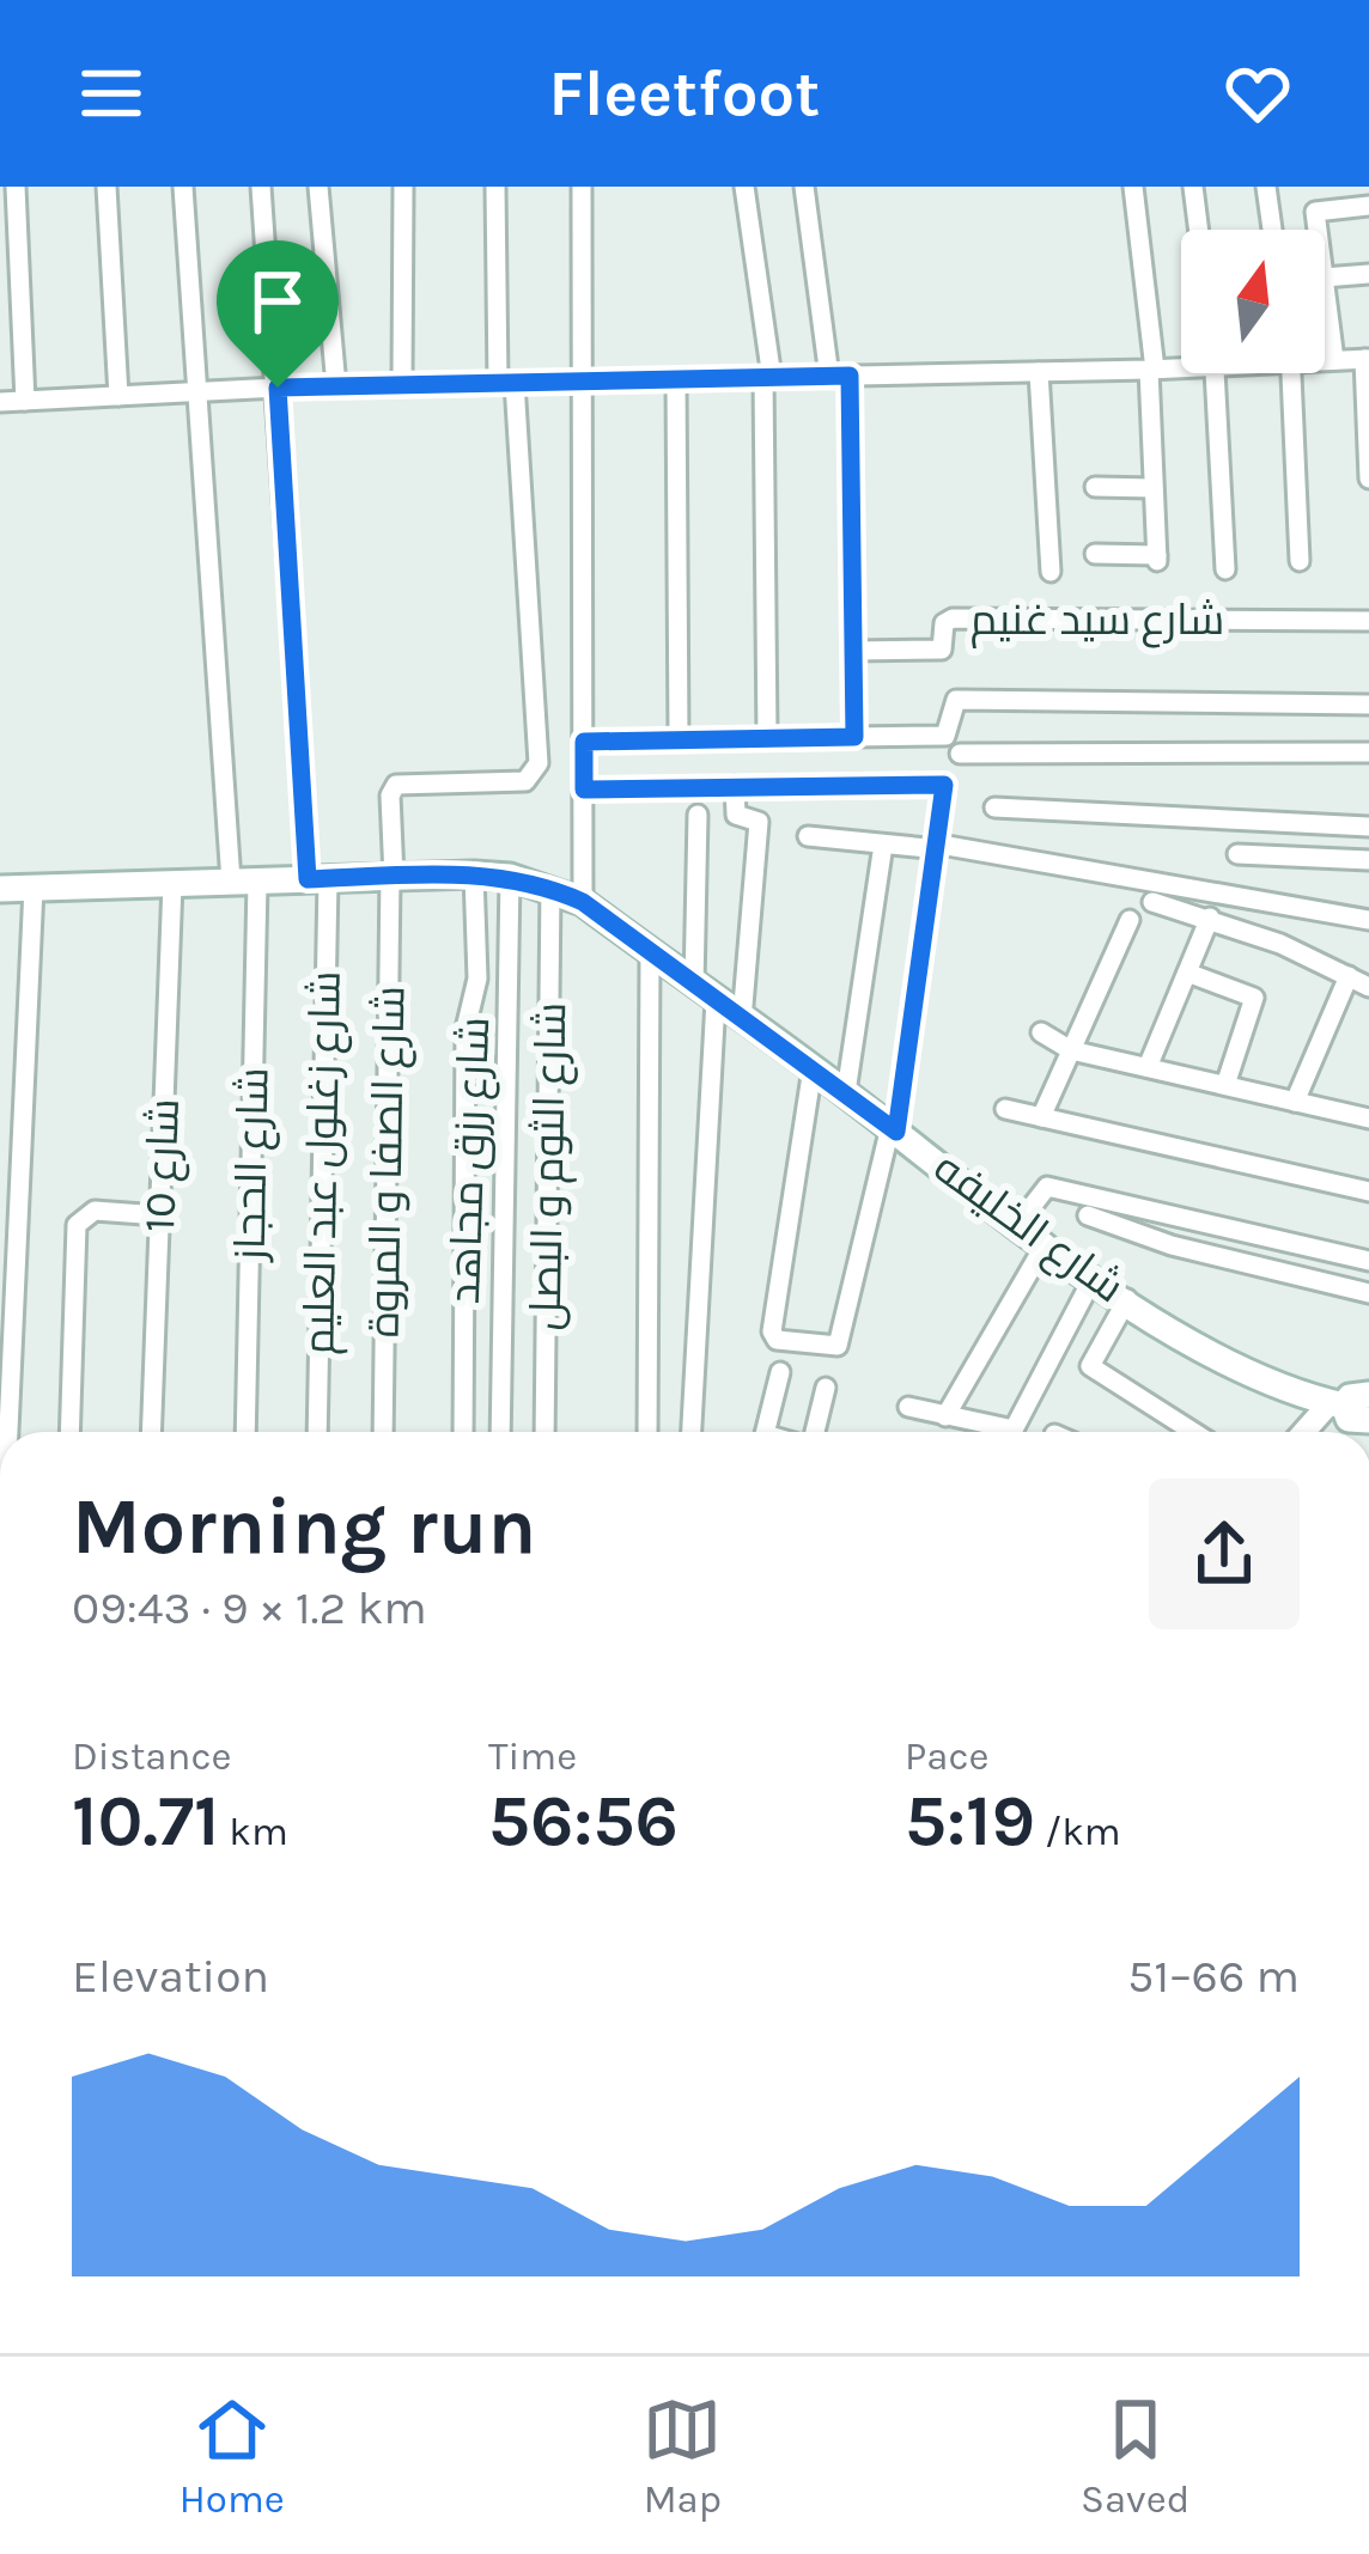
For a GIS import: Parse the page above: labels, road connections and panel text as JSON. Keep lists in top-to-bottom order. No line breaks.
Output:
{"streets":{"main road":["شارع الخليفه"],"street":["شارع سيد غنيم","شارع رزق مجاهد","شارع الصفا و المروة","شارع زغلول عبد العليم","شارع الحجاز","شارع 10","شارع الثوم و البصل"]},"crossings":[["شارع رزق مجاهد","شارع الخليفه"],["شارع الصفا و المروة","شارع الخليفه"],["شارع زغلول عبد العليم","شارع الخليفه"],["شارع الحجاز","شارع الخليفه"],["شارع 10","شارع الخليفه"],["شارع الثوم و البصل","شارع الخليفه"]],"north":"top","page":{"header":"Fleetfoot","heading":["Morning run","09:43 · 9 × 1.2 km"],"stats":[["Distance","10.71 km"],["Time","56:56"],["Pace","5:19 /km"]],"chart":["Elevation","51–66 m"],"tabs":["Home","Map","Saved"]}}
